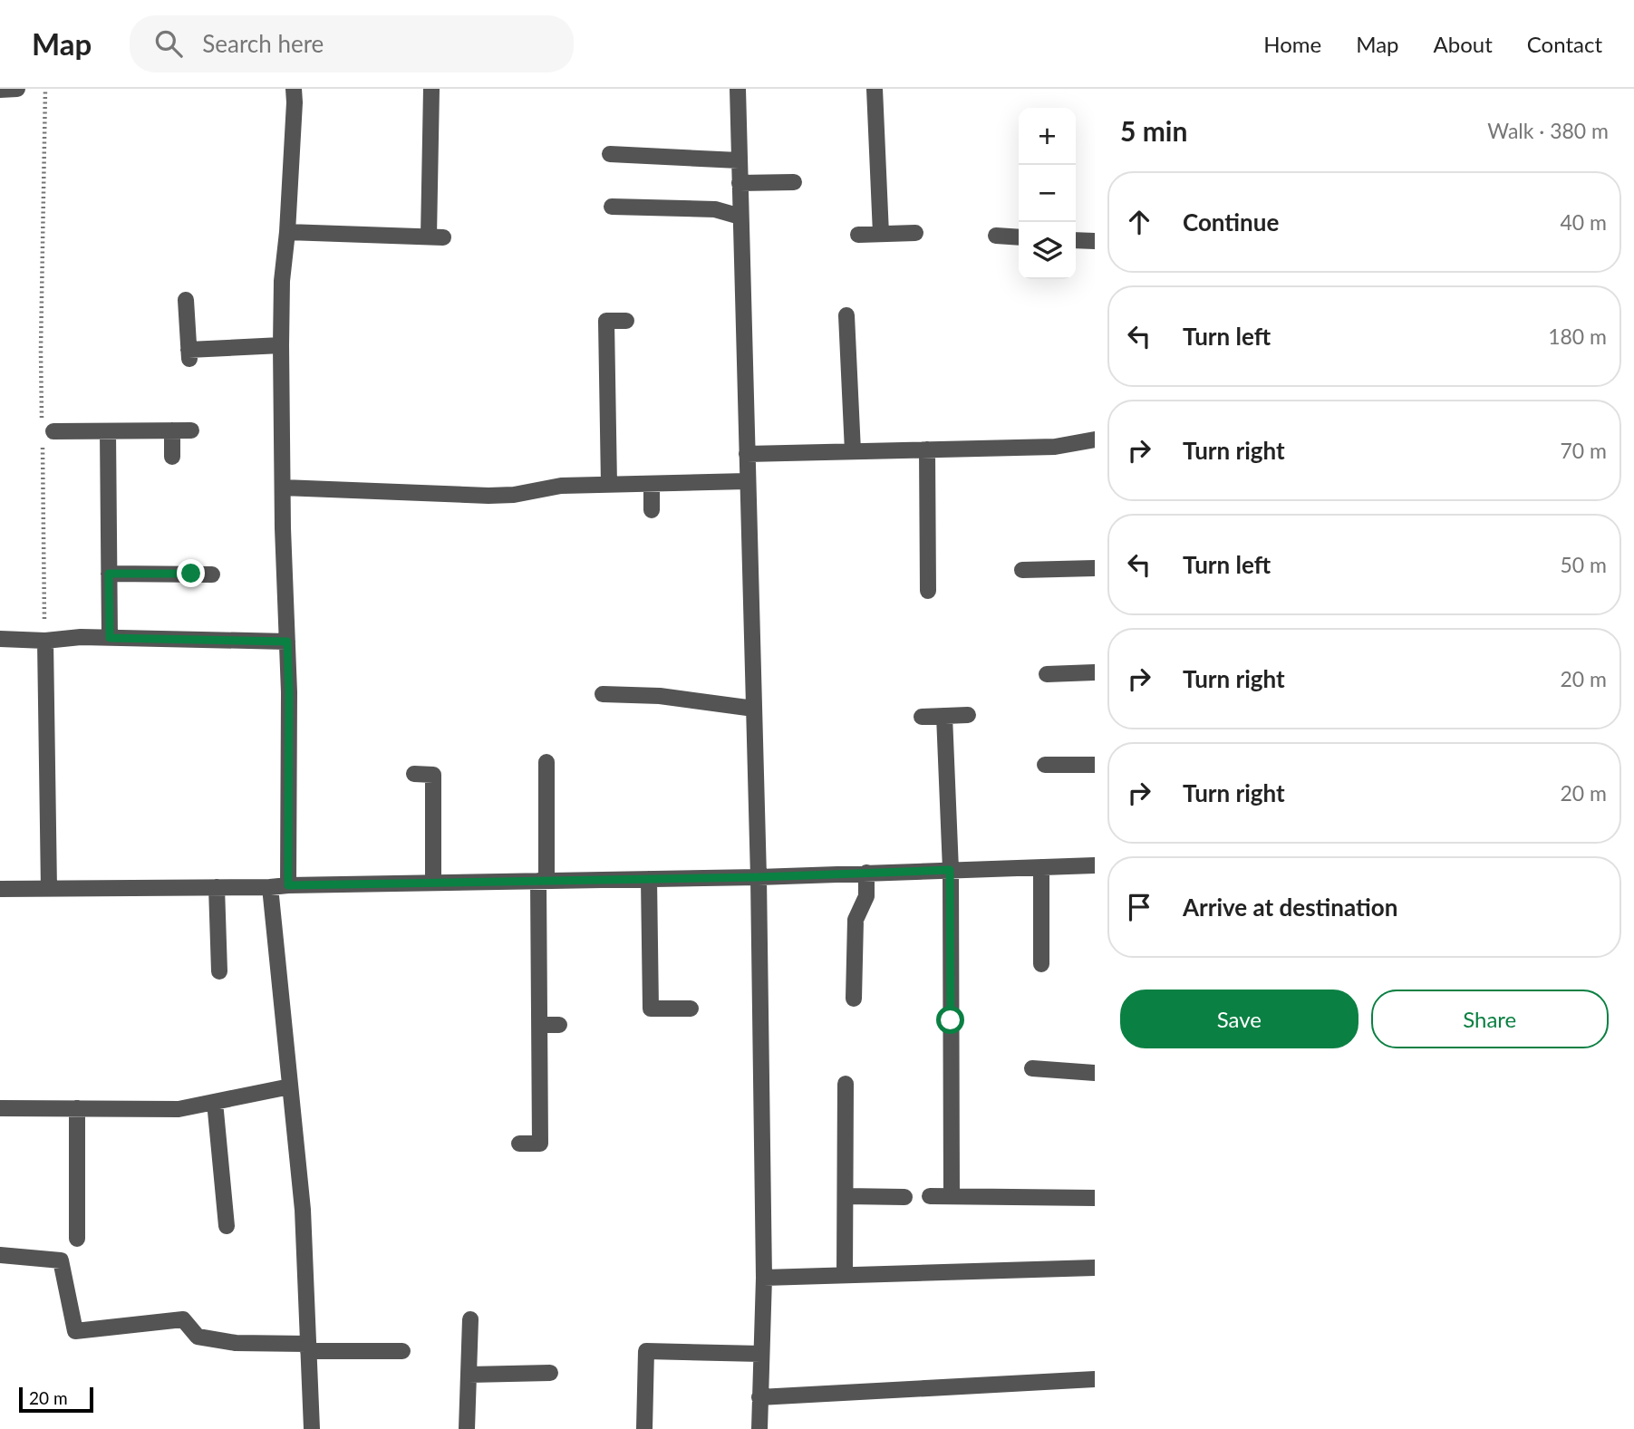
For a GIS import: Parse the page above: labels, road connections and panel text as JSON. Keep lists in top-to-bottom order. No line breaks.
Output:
{"scale_bar":"20 m","page":{"header":"Map","search":"Search here","nav":["Home","Map","About","Contact"],"heading":["5 min","Walk · 380 m"],"map_buttons":["+","−"],"list":[["Continue","40 m"],["Turn left","180 m"],["Turn right","70 m"],["Turn left","50 m"],["Turn right","20 m"],["Turn right","20 m"],"Arrive at destination"],"buttons":["Save","Share"],"scale":"20 m"}}
